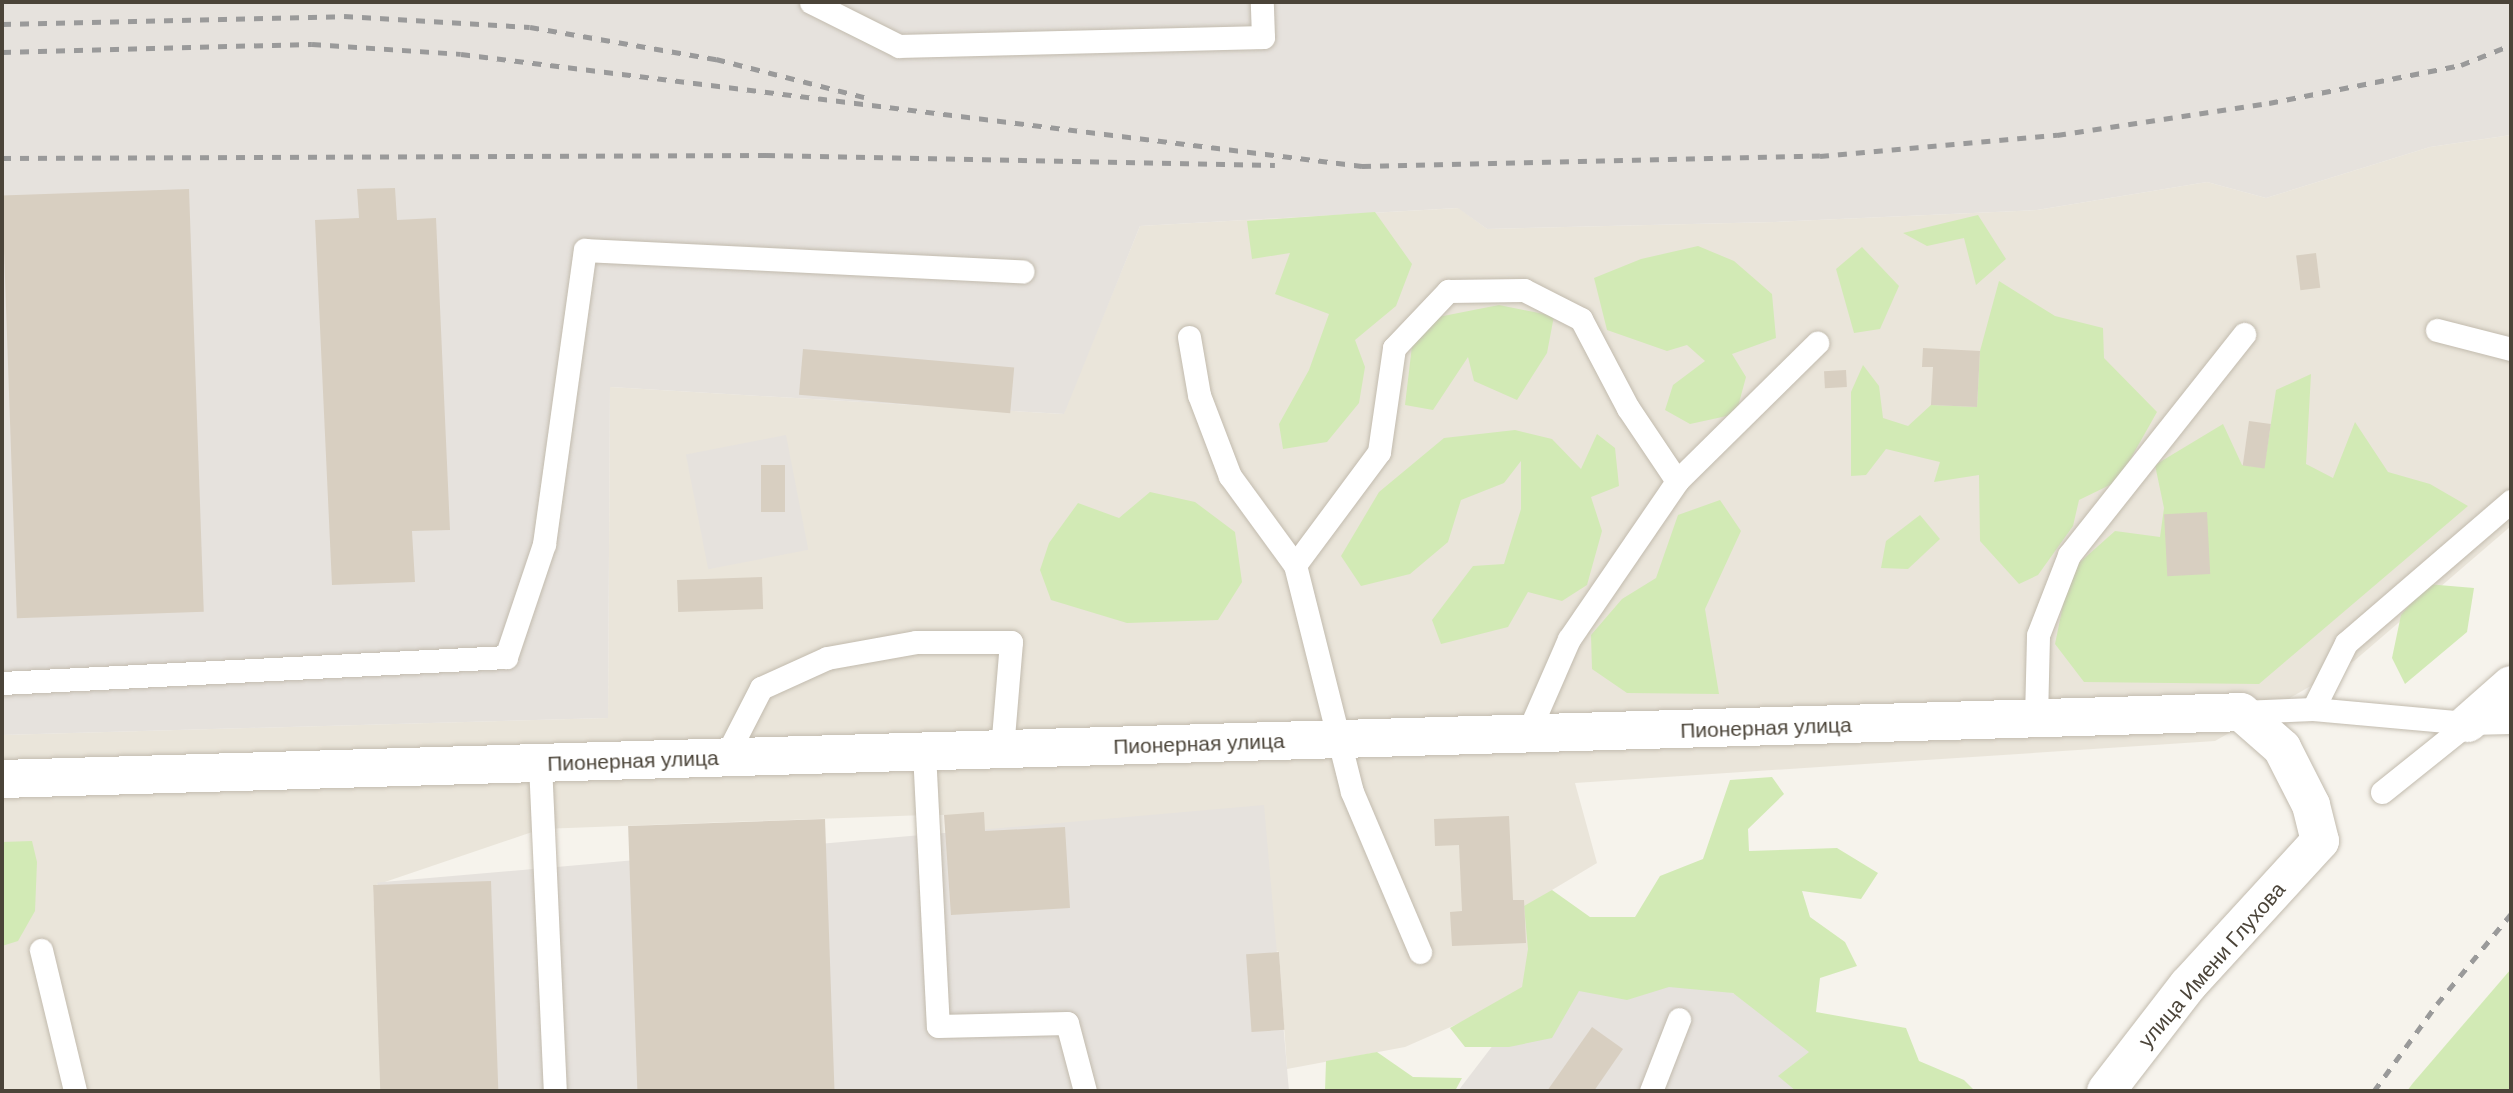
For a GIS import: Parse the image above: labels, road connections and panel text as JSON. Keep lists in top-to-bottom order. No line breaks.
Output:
{"streets":{"street":["Пионерная улица","улица Имени Глухова"]},"crossings":[["Пионерная улица","улица Имени Глухова"]]}
